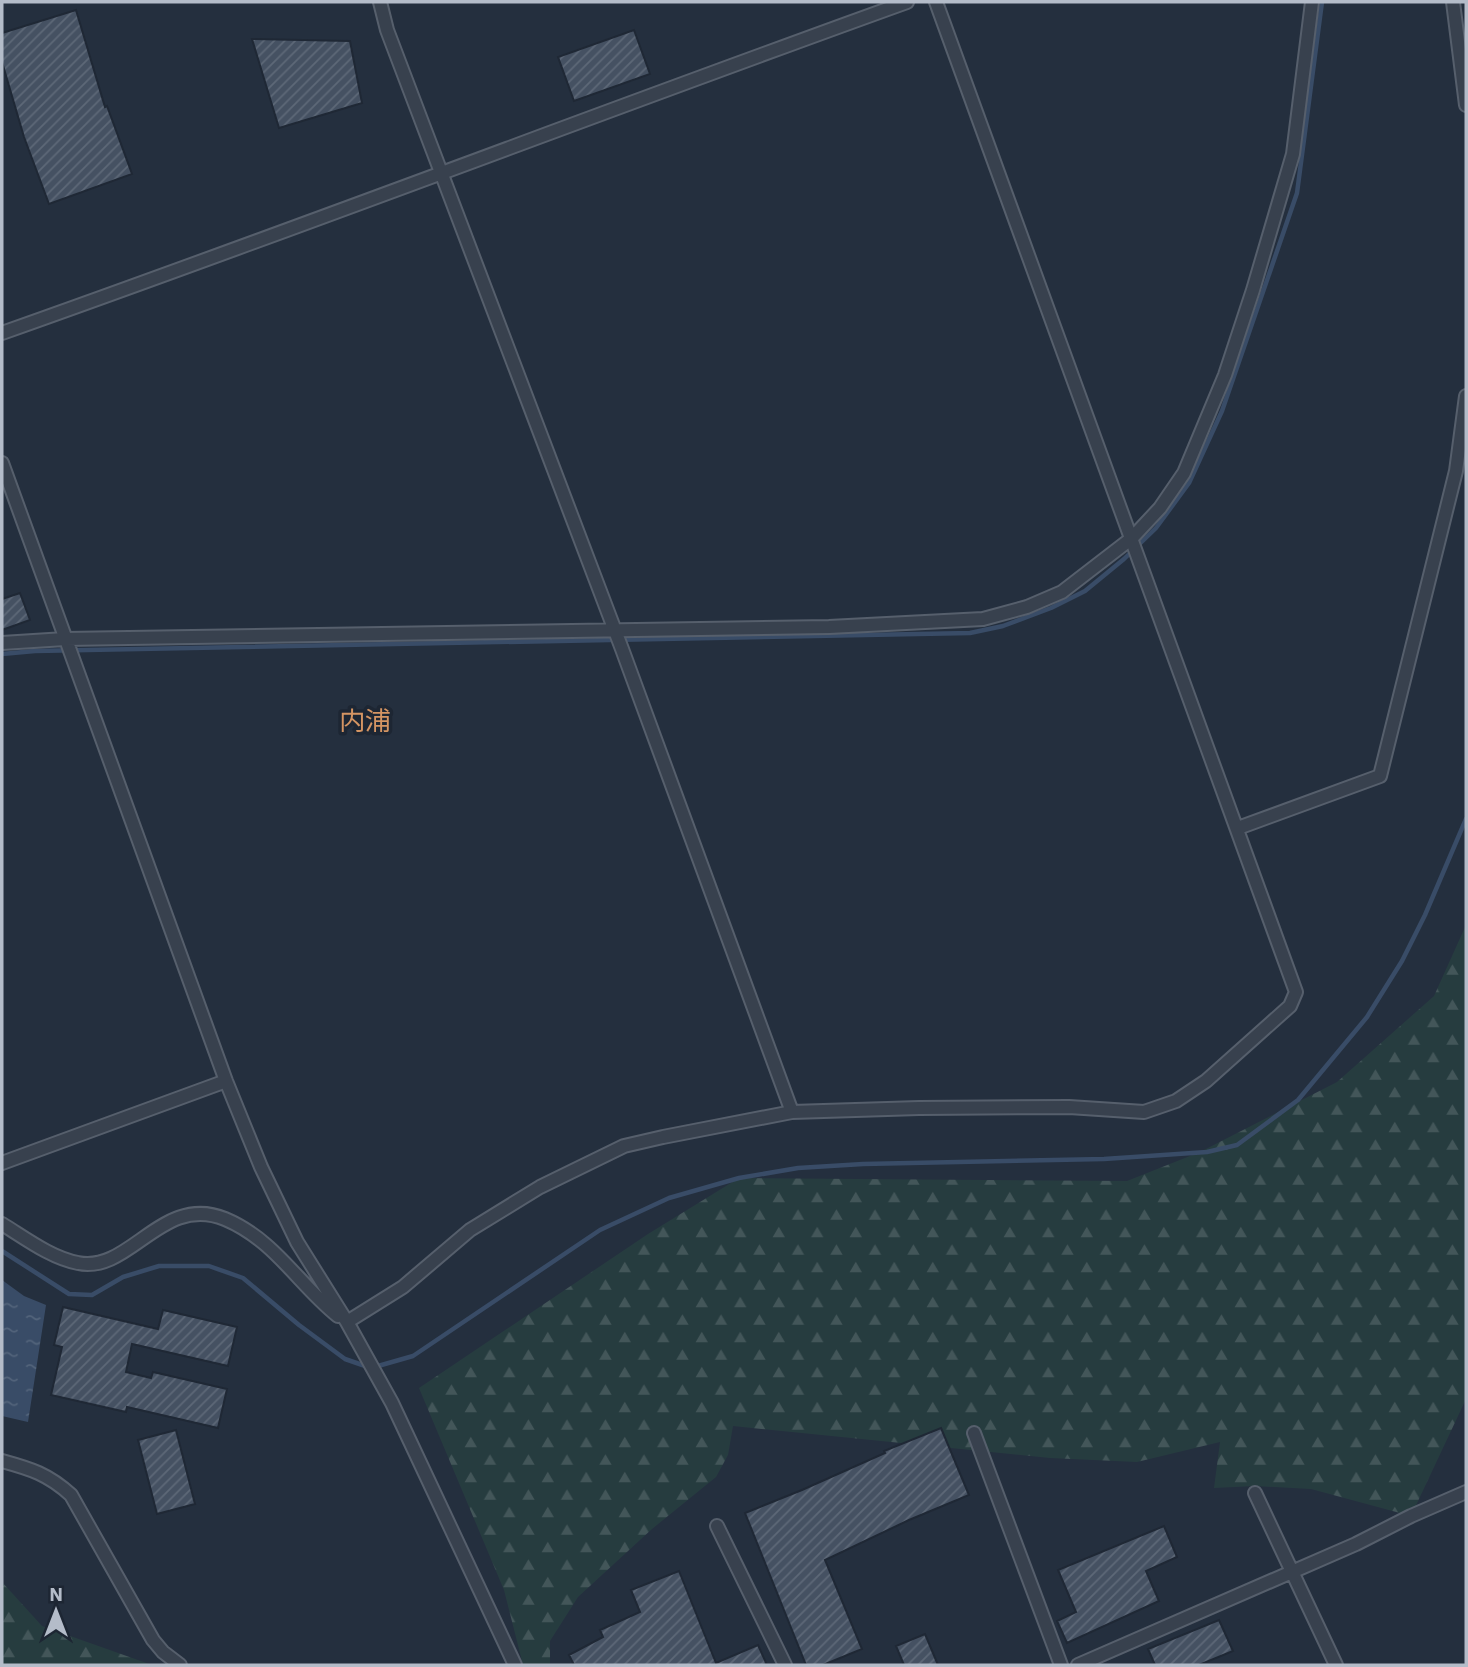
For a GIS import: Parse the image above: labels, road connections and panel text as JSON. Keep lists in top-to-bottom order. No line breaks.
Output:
{"districts":["内浦"],"north":"top"}
